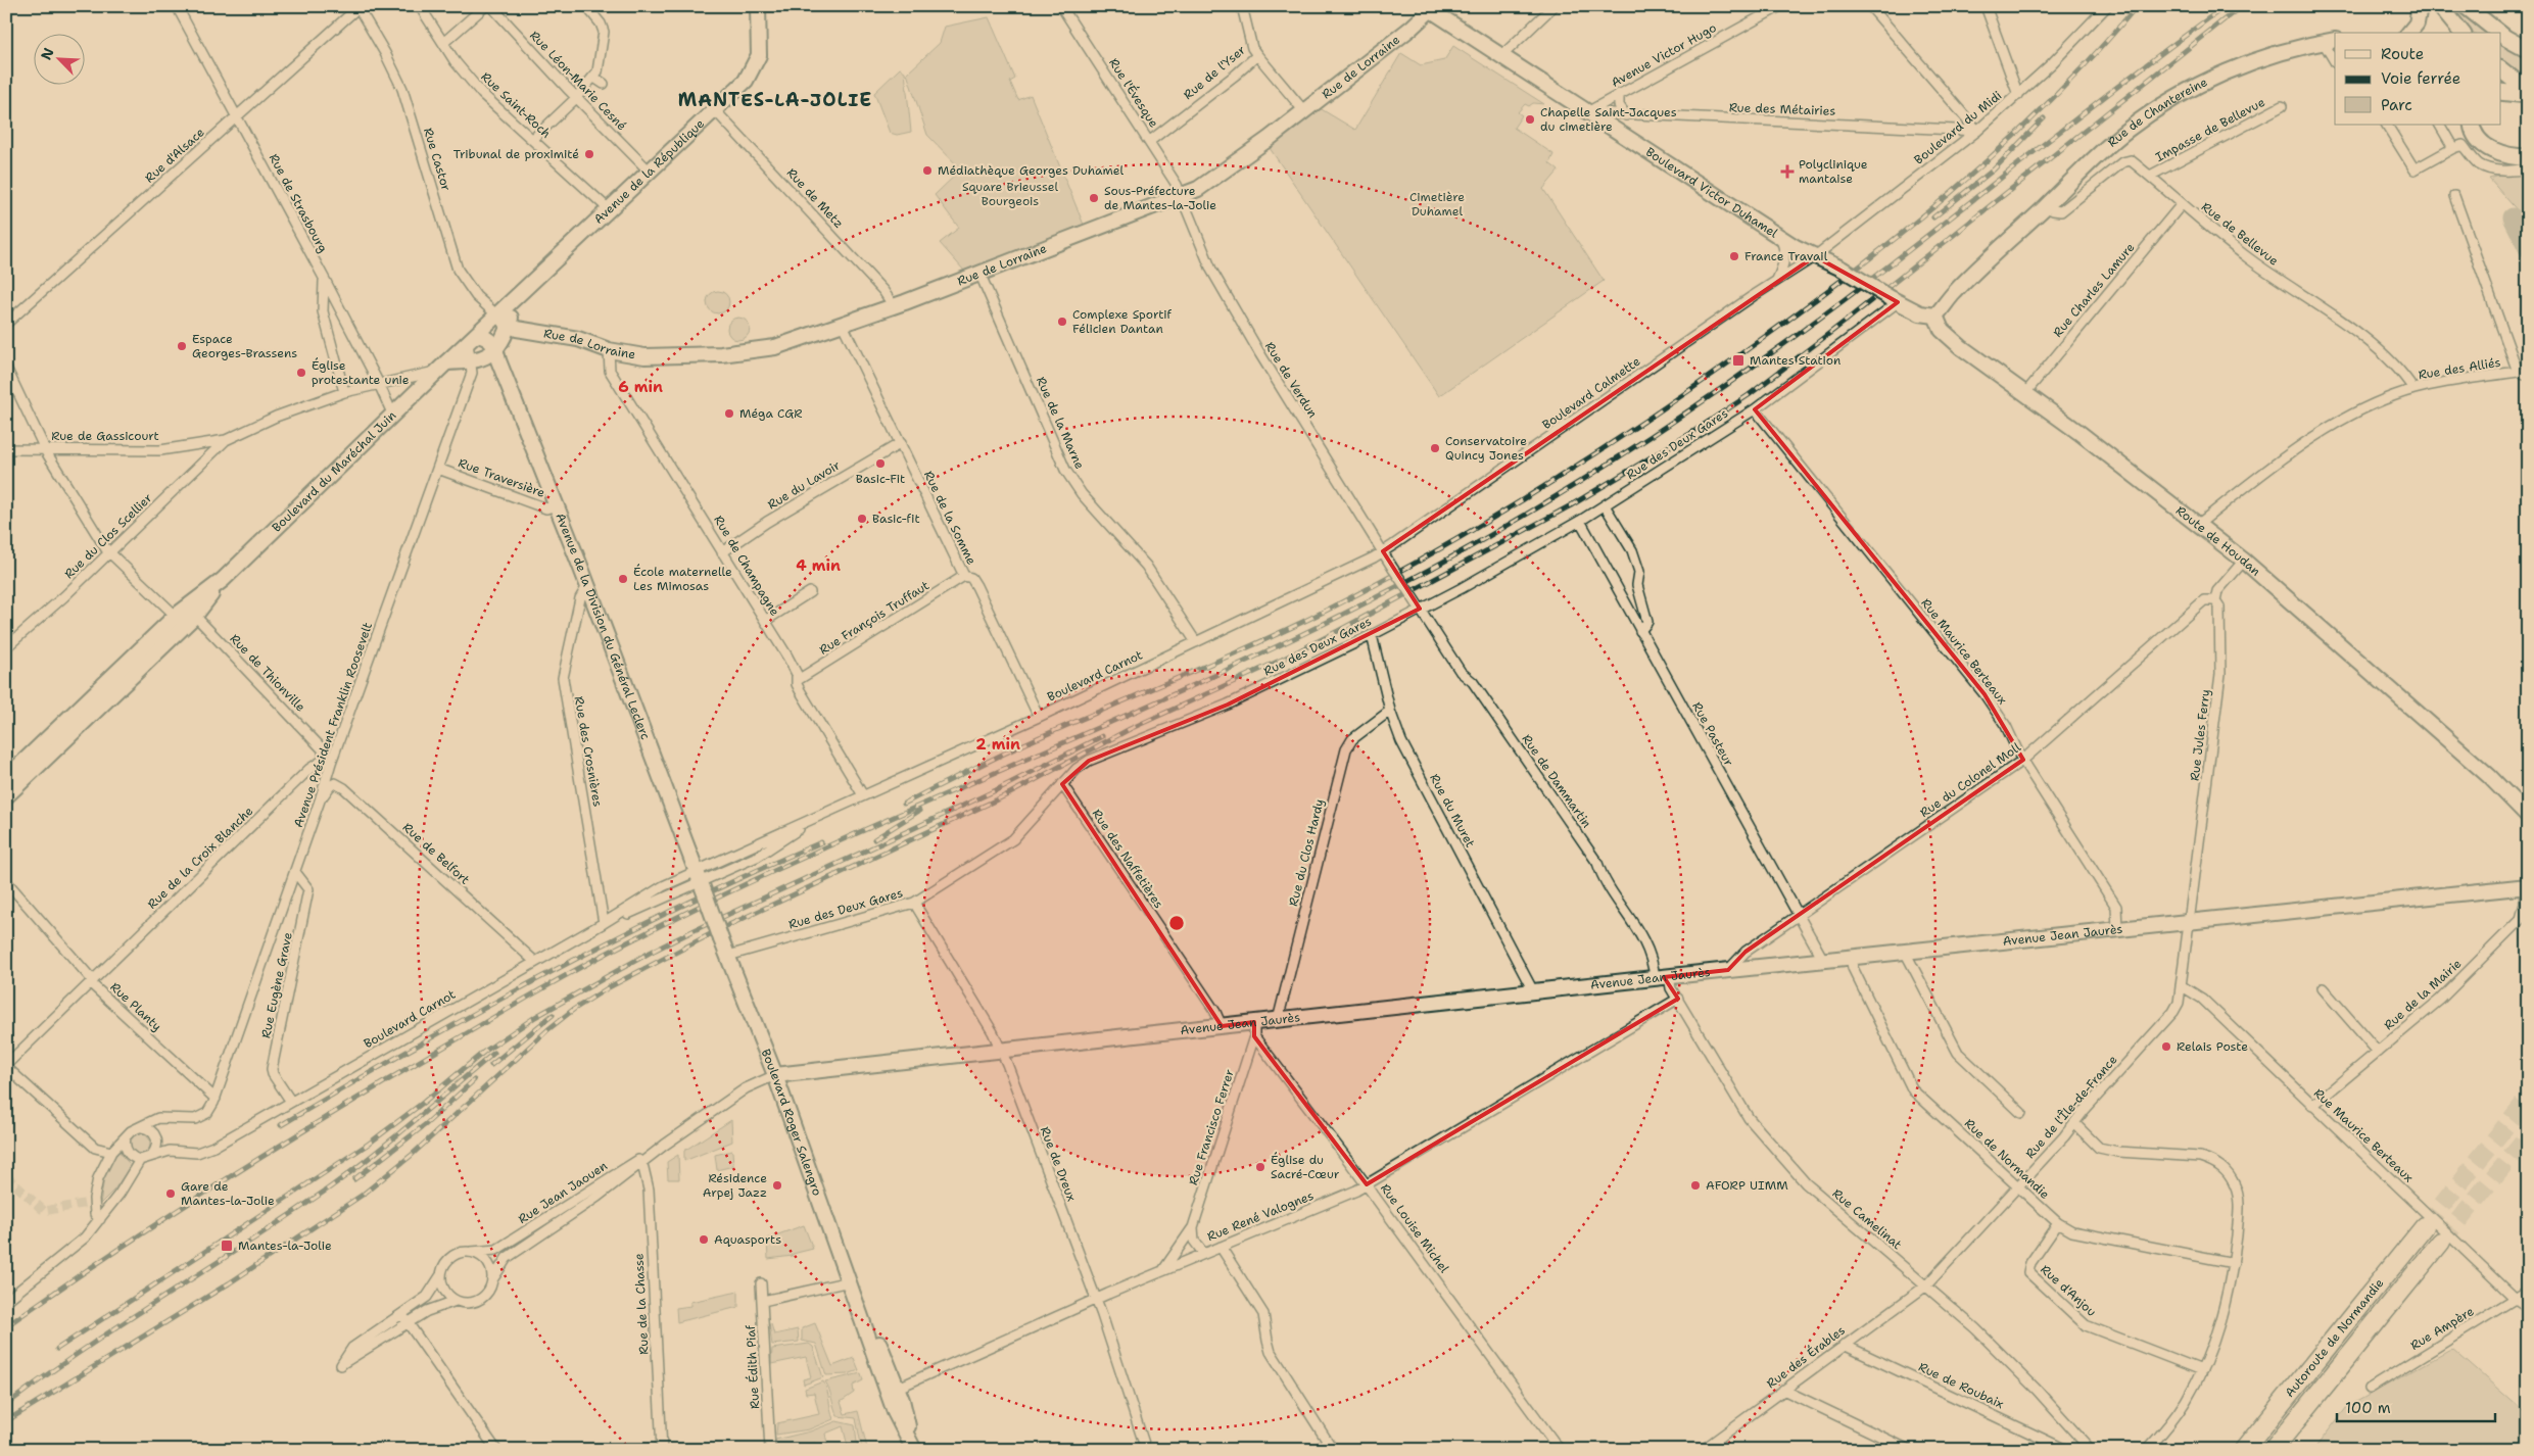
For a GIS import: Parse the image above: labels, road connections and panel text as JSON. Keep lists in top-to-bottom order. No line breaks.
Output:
{"streets":{"highway":["Autoroute de Normandie"],"main road":["Rue de Lorraine","Rue de Chantereine","Avenue de la République","Boulevard Victor Duhamel","Boulevard du Maréchal Juin","Route de Houdan","Avenue de la Division du Général Leclerc","Avenue Jean Jaurès","Boulevard Roger Salengro"],"street":["Avenue Victor Hugo","Rue de l'Yser","Rue Léon-Marie Cesné","Rue l'Évesque","Rue Saint-Roch","Rue des Métairies","Boulevard du Midi","Impasse de Bellevue","Rue d'Alsace","Rue Castor","Rue de Metz","Rue de Strasbourg","Rue de Bellevue","Rue Charles Lamure","Rue des Alliés","Rue de Verdun","Boulevard Calmette","Rue de la Marne","Rue de Gassicourt","Rue des Deux Gares","Rue Traversière","Rue du Lavoir","Rue de la Somme","Rue du Clos Scellier","Rue de Champagne","Rue François Truffaut","Rue Maurice Berteaux","Rue de Thionville","Boulevard Carnot","Avenue Président Franklin Roosevelt","Rue Pasteur","Rue Jules Ferry","Rue des Crosnières","Rue du Colonel Moll","Rue de Dammartin","Rue du Muret","Rue du Clos Hardy","Rue de Belfort","Rue de la Croix Blanche","Rue des Naffetières","Rue Eugène Grave","Rue de la Mairie","Rue Planty","Rue de l'Île-de-France","Rue Francisco Ferrer","Rue de Normandie","Rue de Dreux","Rue Jean Jaouen","Rue René Valognes","Rue Camelinat","Rue Louise Michel","Rue d'Anjou","Rue de la Chasse","Rue Ampère","Rue des Érables","Rue Édith Piaf","Rue de Roubaix"]},"crossings":[["Avenue Victor Hugo","Rue des Métairies"],["Avenue Victor Hugo","Boulevard Victor Duhamel"],["Rue de Lorraine","Rue l'Évesque"],["Rue de Lorraine","Rue Castor"],["Rue de Lorraine","Avenue de la République"],["Rue de Lorraine","Boulevard Victor Duhamel"],["Rue de Lorraine","Rue de Metz"],["Rue de Lorraine","Rue de Verdun"],["Rue de Lorraine","Rue de la Marne"],["Rue de Lorraine","Rue de la Somme"],["Rue de Lorraine","Rue de Champagne"],["Rue de Lorraine","Avenue de la Division du Général Leclerc"],["Rue de l'Yser","Rue l'Évesque"],["Rue Léon-Marie Cesné","Avenue de la République"],["Rue l'Évesque","Rue de Verdun"],["Rue Saint-Roch","Avenue de la République"],["Rue des Métairies","Boulevard du Midi"],["Rue des Métairies","Boulevard Victor Duhamel"],["Rue de Chantereine","Rue de Bellevue"],["Rue de Chantereine","Route de Houdan"],["Boulevard du Midi","Boulevard Victor Duhamel"],["Boulevard du Midi","Boulevard Calmette"],["Impasse de Bellevue","Rue de Bellevue"],["Rue d'Alsace","Rue Castor"],["Rue d'Alsace","Rue de Strasbourg"],["Rue Castor","Avenue de la République"],["Avenue de la République","Rue de Metz"],["Avenue de la République","Boulevard du Maréchal Juin"],["Avenue de la République","Avenue de la Division du Général Leclerc"],["Avenue de la République","Avenue Président Franklin Roosevelt"],["Boulevard Victor Duhamel","Boulevard Calmette"],["Boulevard Victor Duhamel","Rue des Deux Gares"],["Rue de Strasbourg","Rue de Gassicourt"],["Rue de Strasbourg","Boulevard du Maréchal Juin"],["Rue de Bellevue","Rue Charles Lamure"],["Rue de Bellevue","Rue des Alliés"],["Rue Charles Lamure","Route de Houdan"],["Rue des Alliés","Route de Houdan"],["Rue de Verdun","Boulevard Calmette"],["Rue de Verdun","Boulevard Carnot"],["Rue de Verdun","Rue de Dammartin"],["Boulevard Calmette","Boulevard Carnot"],["Rue de la Marne","Boulevard Carnot"],["Rue de Gassicourt","Boulevard du Maréchal Juin"],["Rue de Gassicourt","Rue du Clos Scellier"],["Rue de Gassicourt","Rue de Thionville"],["Rue des Deux Gares","Rue Maurice Berteaux"],["Rue des Deux Gares","Rue Pasteur"],["Rue des Deux Gares","Rue de Dammartin"],["Rue des Deux Gares","Rue du Muret"],["Rue des Deux Gares","Rue des Naffetières"],["Rue des Deux Gares","Boulevard Roger Salengro"],["Rue des Deux Gares","Rue de Dreux"],["Boulevard du Maréchal Juin","Avenue de la Division du Général Leclerc"],["Boulevard du Maréchal Juin","Rue de Thionville"],["Boulevard du Maréchal Juin","Avenue Président Franklin Roosevelt"],["Rue Traversière","Avenue de la Division du Général Leclerc"],["Rue Traversière","Avenue Président Franklin Roosevelt"],["Rue du Lavoir","Rue de la Somme"],["Rue du Lavoir","Rue de Champagne"],["Rue de la Somme","Rue François Truffaut"],["Rue de la Somme","Boulevard Carnot"],["Rue du Clos Scellier","Rue de Thionville"],["Rue de Champagne","Rue François Truffaut"],["Rue de Champagne","Boulevard Carnot"],["Avenue de la Division du Général Leclerc","Boulevard Carnot"],["Avenue de la Division du Général Leclerc","Avenue Président Franklin Roosevelt"],["Avenue de la Division du Général Leclerc","Rue des Crosnières"],["Avenue de la Division du Général Leclerc","Boulevard Roger Salengro"],["Rue Maurice Berteaux","Rue du Colonel Moll"],["Rue Maurice Berteaux","Avenue Jean Jaurès"],["Rue Maurice Berteaux","Rue de la Mairie"],["Rue Maurice Berteaux","Rue de l'Île-de-France"],["Rue Maurice Berteaux","Rue Ampère"],["Rue de Thionville","Avenue Président Franklin Roosevelt"],["Rue de Thionville","Rue de la Croix Blanche"],["Boulevard Carnot","Avenue Président Franklin Roosevelt"],["Boulevard Carnot","Rue des Crosnières"],["Boulevard Carnot","Rue de Belfort"],["Boulevard Carnot","Rue Eugène Grave"],["Avenue Président Franklin Roosevelt","Rue de Belfort"],["Avenue Président Franklin Roosevelt","Rue de la Croix Blanche"],["Avenue Président Franklin Roosevelt","Rue Eugène Grave"],["Avenue Président Franklin Roosevelt","Rue Planty"],["Rue Pasteur","Rue du Colonel Moll"],["Rue Pasteur","Avenue Jean Jaurès"],["Rue Jules Ferry","Rue du Colonel Moll"],["Rue Jules Ferry","Avenue Jean Jaurès"],["Rue Jules Ferry","Rue de l'Île-de-France"],["Rue du Colonel Moll","Avenue Jean Jaurès"],["Rue de Dammartin","Avenue Jean Jaurès"],["Rue du Muret","Rue du Clos Hardy"],["Rue du Muret","Avenue Jean Jaurès"],["Rue du Clos Hardy","Avenue Jean Jaurès"],["Rue de la Croix Blanche","Rue Planty"],["Rue des Naffetières","Avenue Jean Jaurès"],["Avenue Jean Jaurès","Rue de la Mairie"],["Avenue Jean Jaurès","Rue de l'Île-de-France"],["Avenue Jean Jaurès","Boulevard Roger Salengro"],["Avenue Jean Jaurès","Rue Francisco Ferrer"],["Avenue Jean Jaurès","Rue de Normandie"],["Avenue Jean Jaurès","Rue de Dreux"],["Avenue Jean Jaurès","Rue Jean Jaouen"],["Avenue Jean Jaurès","Rue Camelinat"],["Avenue Jean Jaurès","Rue Louise Michel"],["Rue de l'Île-de-France","Rue de Normandie"],["Rue de l'Île-de-France","Rue Camelinat"],["Rue de l'Île-de-France","Rue des Érables"],["Boulevard Roger Salengro","Rue Jean Jaouen"],["Boulevard Roger Salengro","Rue René Valognes"],["Rue Francisco Ferrer","Rue René Valognes"],["Rue Francisco Ferrer","Rue Louise Michel"],["Rue de Normandie","Rue d'Anjou"],["Rue de Dreux","Rue René Valognes"],["Rue Jean Jaouen","Rue de la Chasse"],["Rue René Valognes","Rue Camelinat"],["Rue René Valognes","Rue Louise Michel"],["Rue Camelinat","Rue des Érables"],["Rue des Érables","Rue de Roubaix"]],"districts":["MANTES-LA-JOLIE"],"parks":["Square Brieussel Bourgeois","Cimetière Duhamel"],"places":{"other":["Chapelle Saint-Jacques du cimetière","Tribunal de proximité","Médiathèque Georges Duhamel","Sous-Préfecture de Mantes-la-Jolie","France Travail","Complexe Sportif Félicien Dantan","Espace Georges-Brassens","Église protestante unie","Méga CGR","Conservatoire Quincy Jones","Basic-Fit","Basic-fit","École maternelle Les Mimosas","Relais Poste","Église du Sacré-Cœur","Résidence Arpej Jazz","AFORP UIMM","Gare de Mantes-la-Jolie","Aquasports"],"health":["Polyclinique mantaise"],"transit":["Mantes Station","Mantes-la-Jolie"]},"legend":["Route","Voie ferrée","Parc"],"scale_bar":"100 m","north":"top left","rings":["6 min","4 min","2 min"]}
